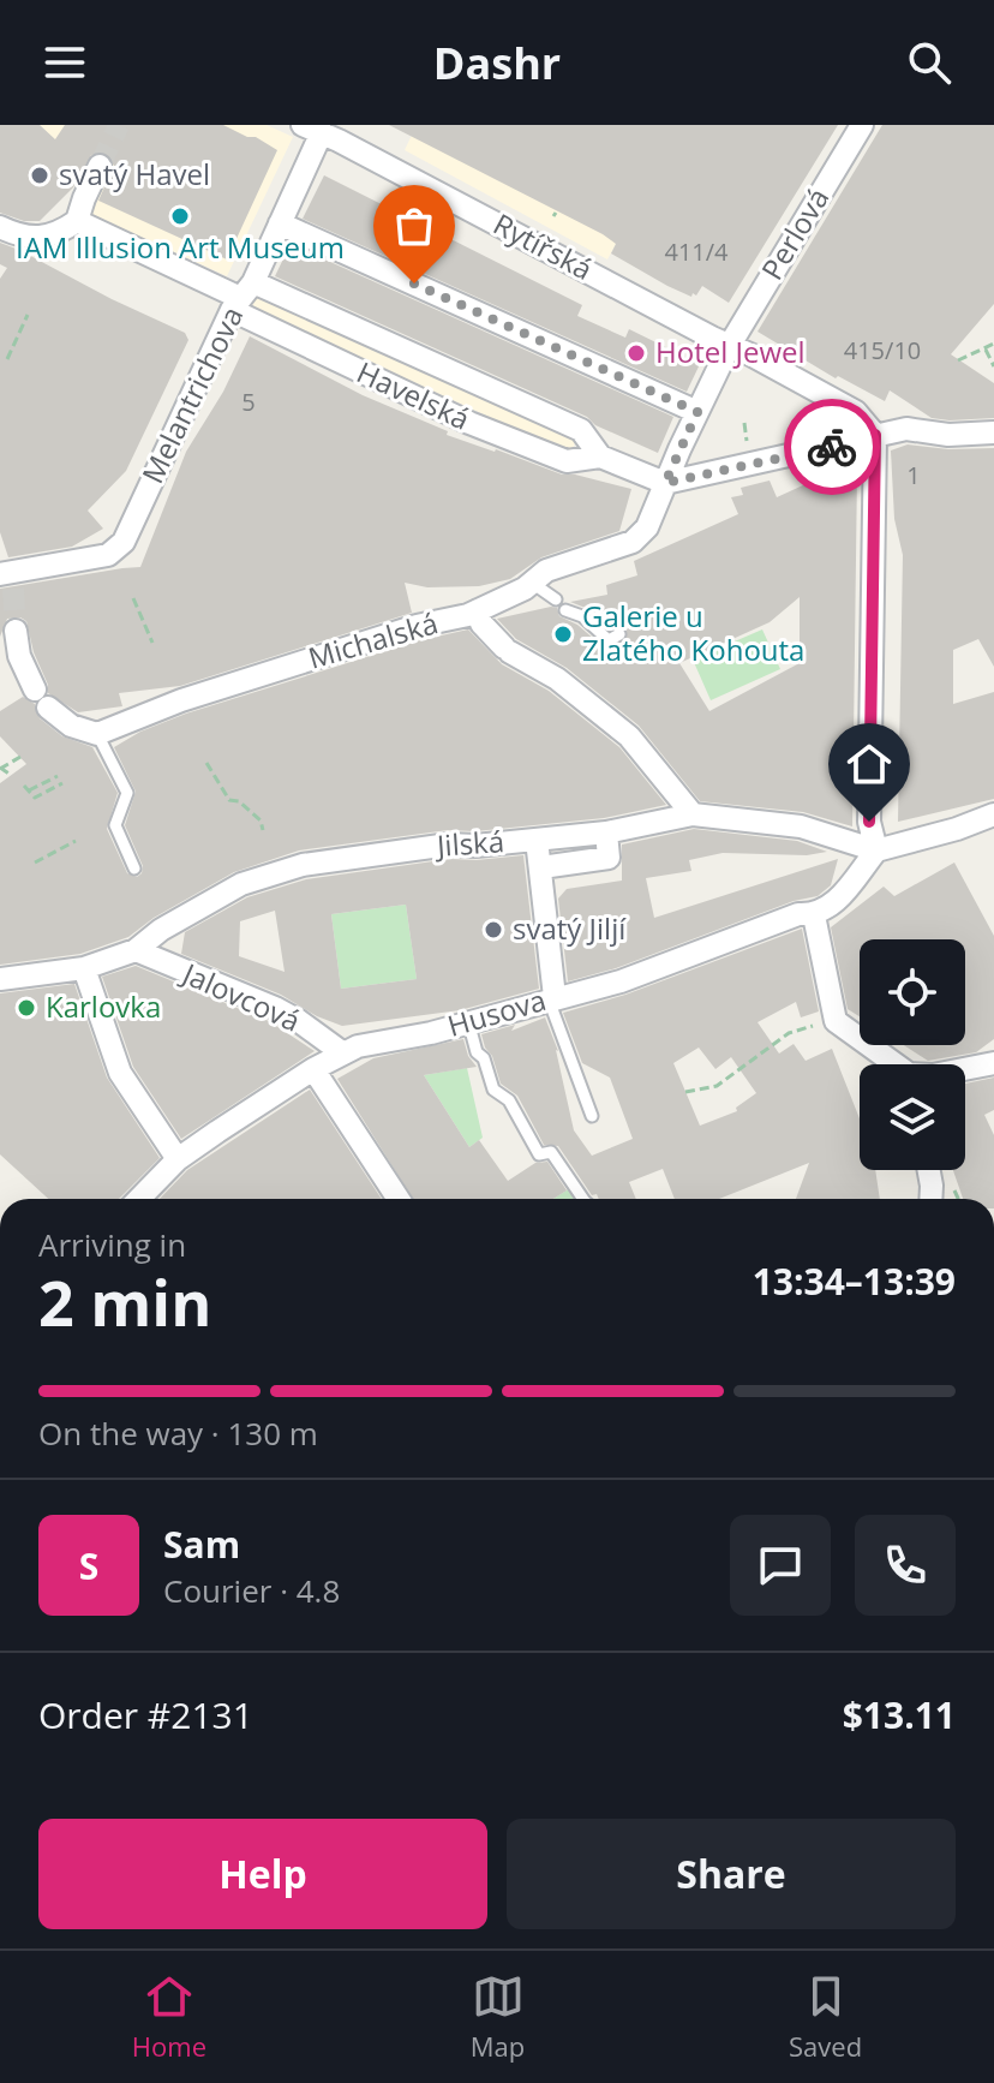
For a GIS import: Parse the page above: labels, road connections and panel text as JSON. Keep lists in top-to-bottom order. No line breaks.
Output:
{"streets":{"street":["Perlová","Rytířská","Melantrichova","Havelská","Michalská","Jilská","Jalovcová","Husova"]},"crossings":[["Perlová","Rytířská"],["Perlová","Michalská"],["Rytířská","Melantrichova"],["Melantrichova","Havelská"],["Havelská","Michalská"],["Jilská","Jalovcová"],["Jilská","Husova"],["Jalovcová","Husova"]],"places":["svatý Havel","IAM Illusion Art Museum","Hotel Jewel","Galerie u Zlatého Kohouta","svatý Jiljí","Karlovka"],"house_numbers":["411/4","415/10","5","1"],"page":{"header":"Dashr","heading":["2 min","Arriving in","13:34–13:39"],"panel":["Sam","Courier · 4.8","Order #2131","$13.11"],"bar":"On the way · 130 m","round":"S","buttons":["Help","Share"],"tabs":["Home","Map","Saved"]}}
